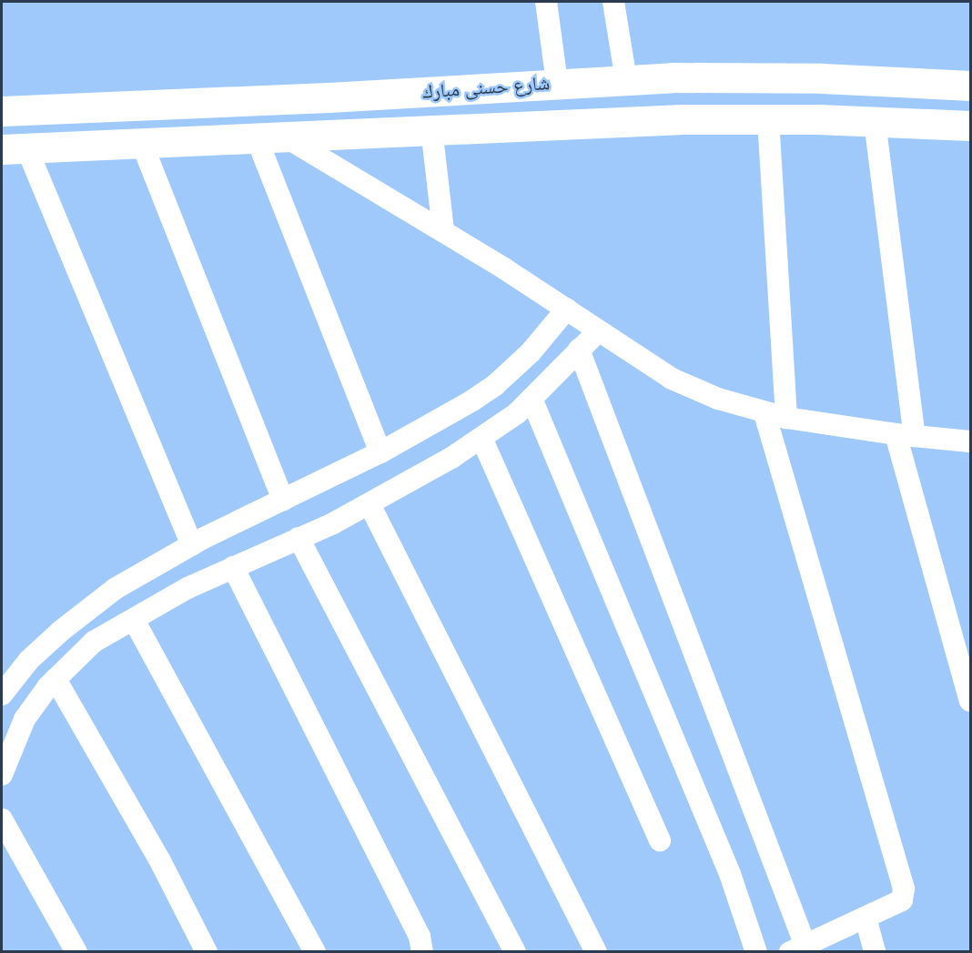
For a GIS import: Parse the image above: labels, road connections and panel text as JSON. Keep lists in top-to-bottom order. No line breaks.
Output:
{"streets":{"main road":["شارع حسنى مبارك"]}}
